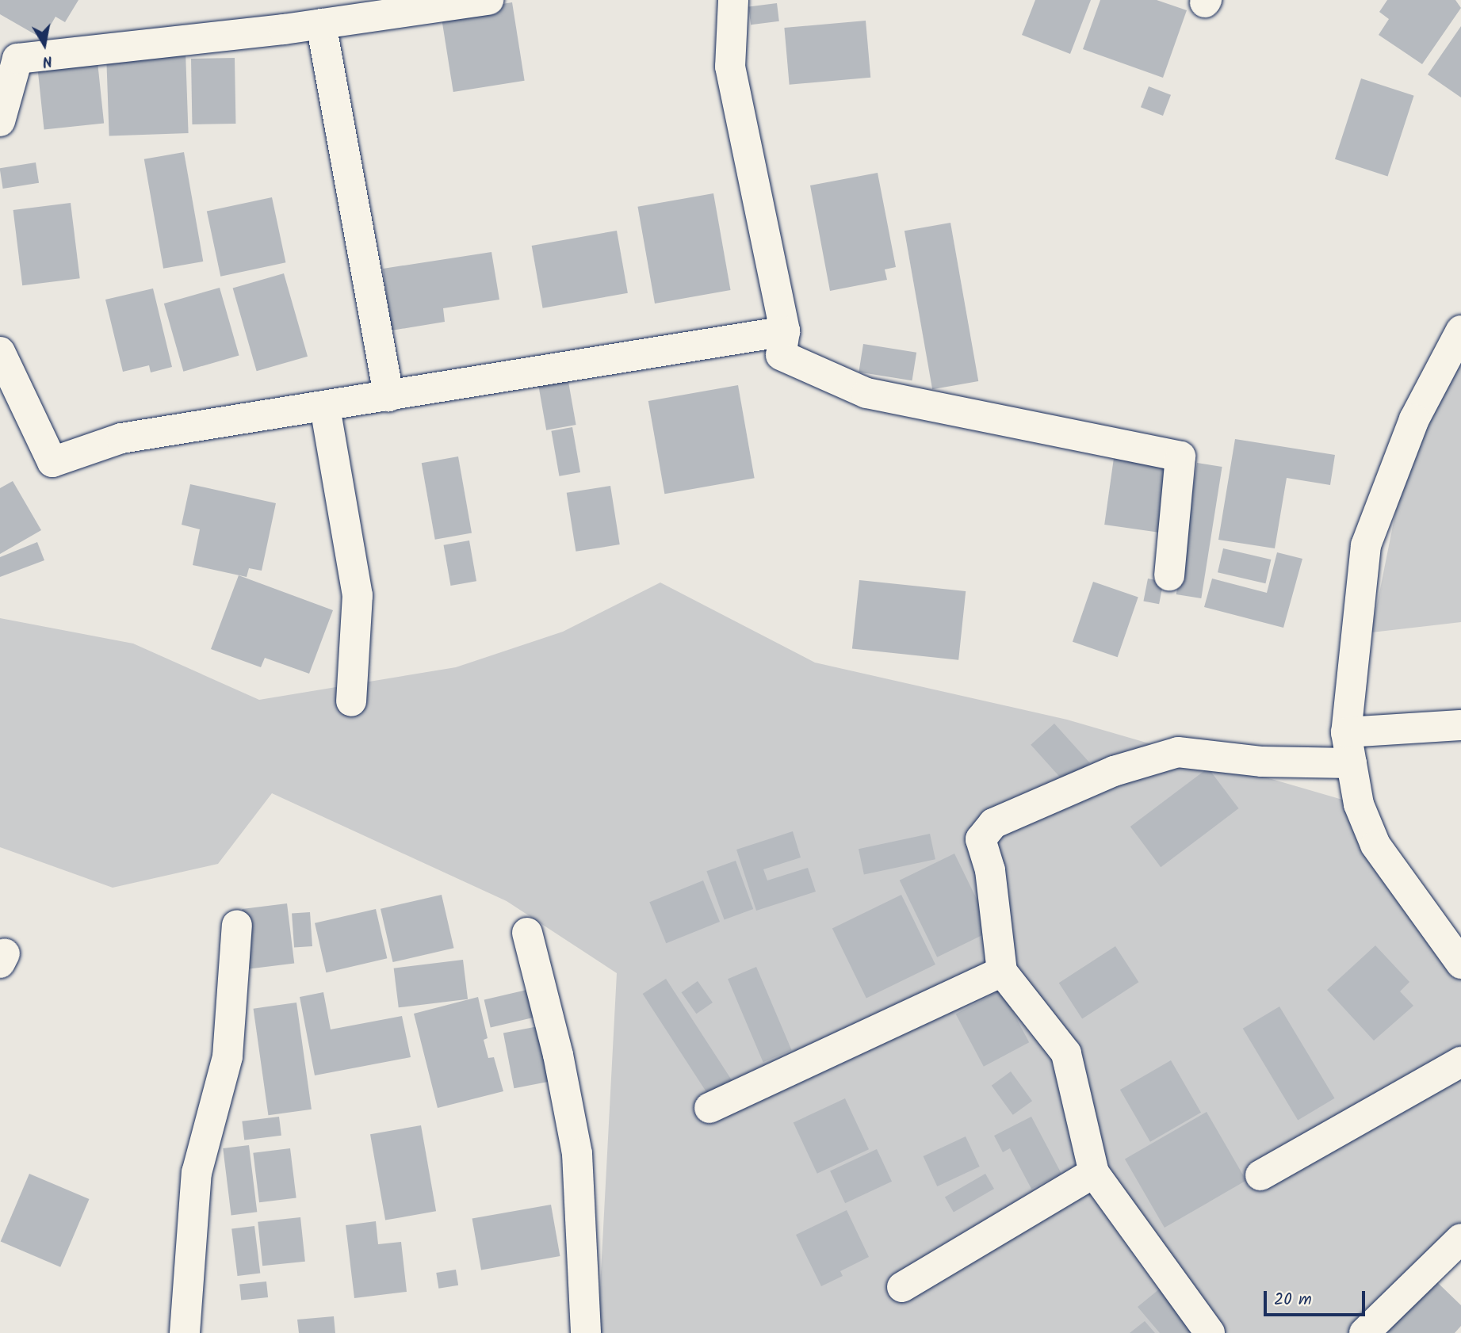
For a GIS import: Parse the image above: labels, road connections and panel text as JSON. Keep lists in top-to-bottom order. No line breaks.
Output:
{"scale_bar":"20 m","north":"bottom"}
